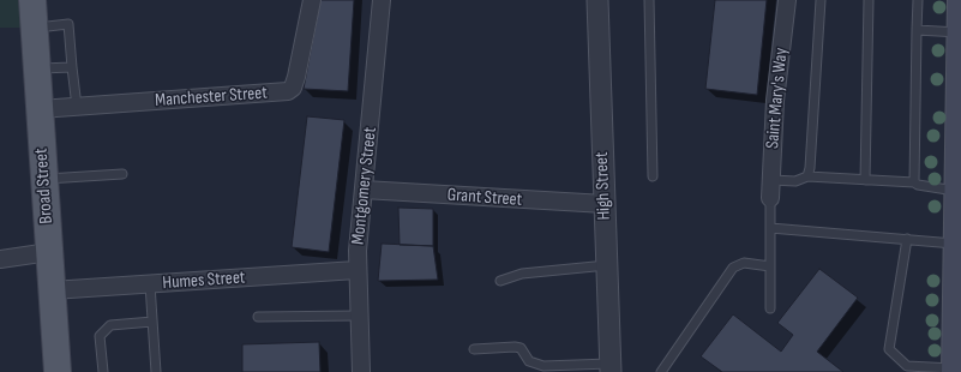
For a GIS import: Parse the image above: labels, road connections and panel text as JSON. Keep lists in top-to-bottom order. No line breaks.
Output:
{"streets":{"main road":["Broad Street"],"street":["Manchester Street","Saint Mary's Way","Montgomery Street","High Street","Grant Street","Humes Street"]},"crossings":[["Manchester Street","Broad Street"],["Broad Street","Humes Street"],["Montgomery Street","Grant Street"],["Montgomery Street","Humes Street"],["High Street","Grant Street"]]}
